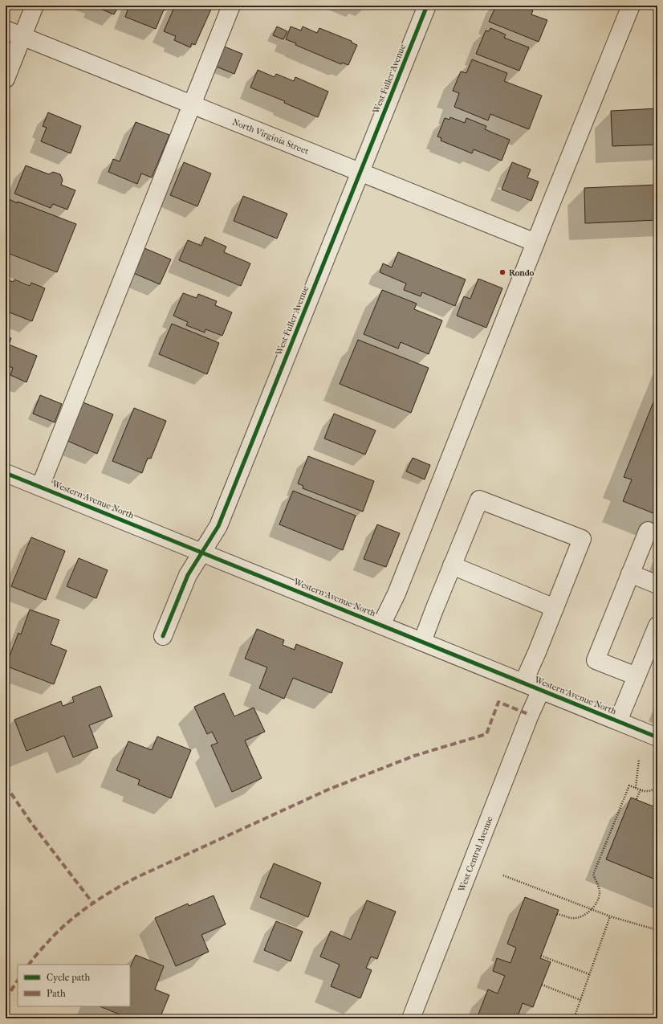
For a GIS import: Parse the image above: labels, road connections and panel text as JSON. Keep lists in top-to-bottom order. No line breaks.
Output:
{"streets":{"street":["West Fuller Avenue","North Virginia Street","Western Avenue North","West Central Avenue"]},"crossings":[["West Fuller Avenue","North Virginia Street"],["West Fuller Avenue","Western Avenue North"],["Western Avenue North","West Central Avenue"]],"places":["Rondo"],"legend":["Cycle path","Path"]}
